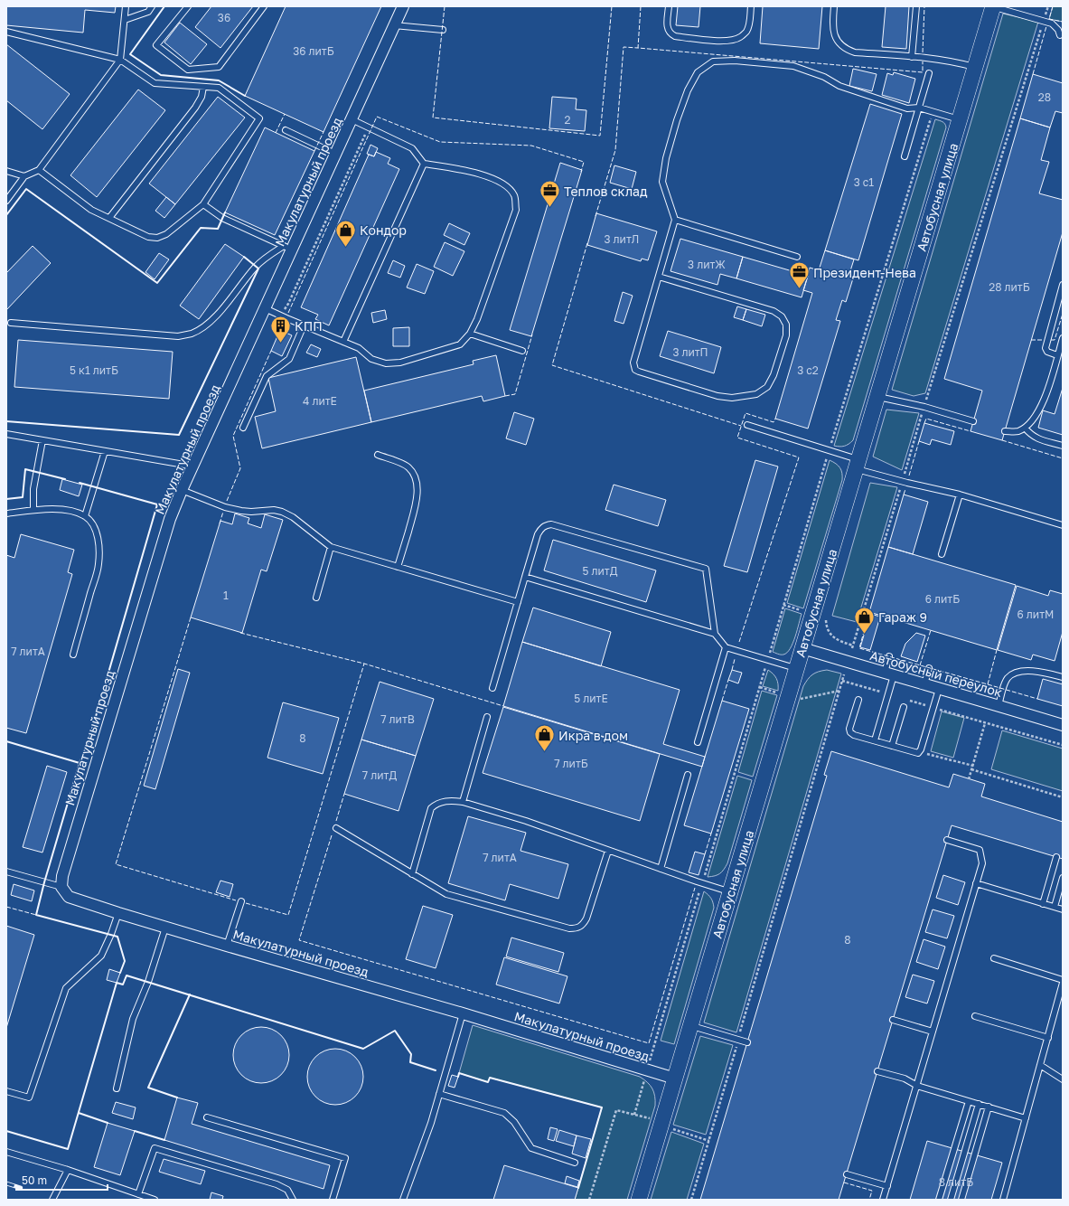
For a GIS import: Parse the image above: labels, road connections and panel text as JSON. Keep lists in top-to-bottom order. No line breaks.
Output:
{"streets":{"street":["Макулатурный проезд","Автобусная улица","Автобусный переулок"]},"crossings":[["Макулатурный проезд","Автобусная улица"],["Автобусная улица","Автобусный переулок"]],"places":{"office":["Теплов склад","Президент-Нева"],"shop":["Кондор","Гараж 9","Икра в дом"],"building":["КПП"]},"house_numbers":["36","36 литБ","28","2","3 с1","3 литЛ","3 литЖ","28 литБ","3 литП","5 к1 литБ","3 с2","4 литЕ","5 литД","1","6 литБ","6 литМ","7 литА","5 литЕ","7 литВ","8","7 литБ","7 литД","7 литА","8","8 литБ"],"scale_bar":"50 m"}
